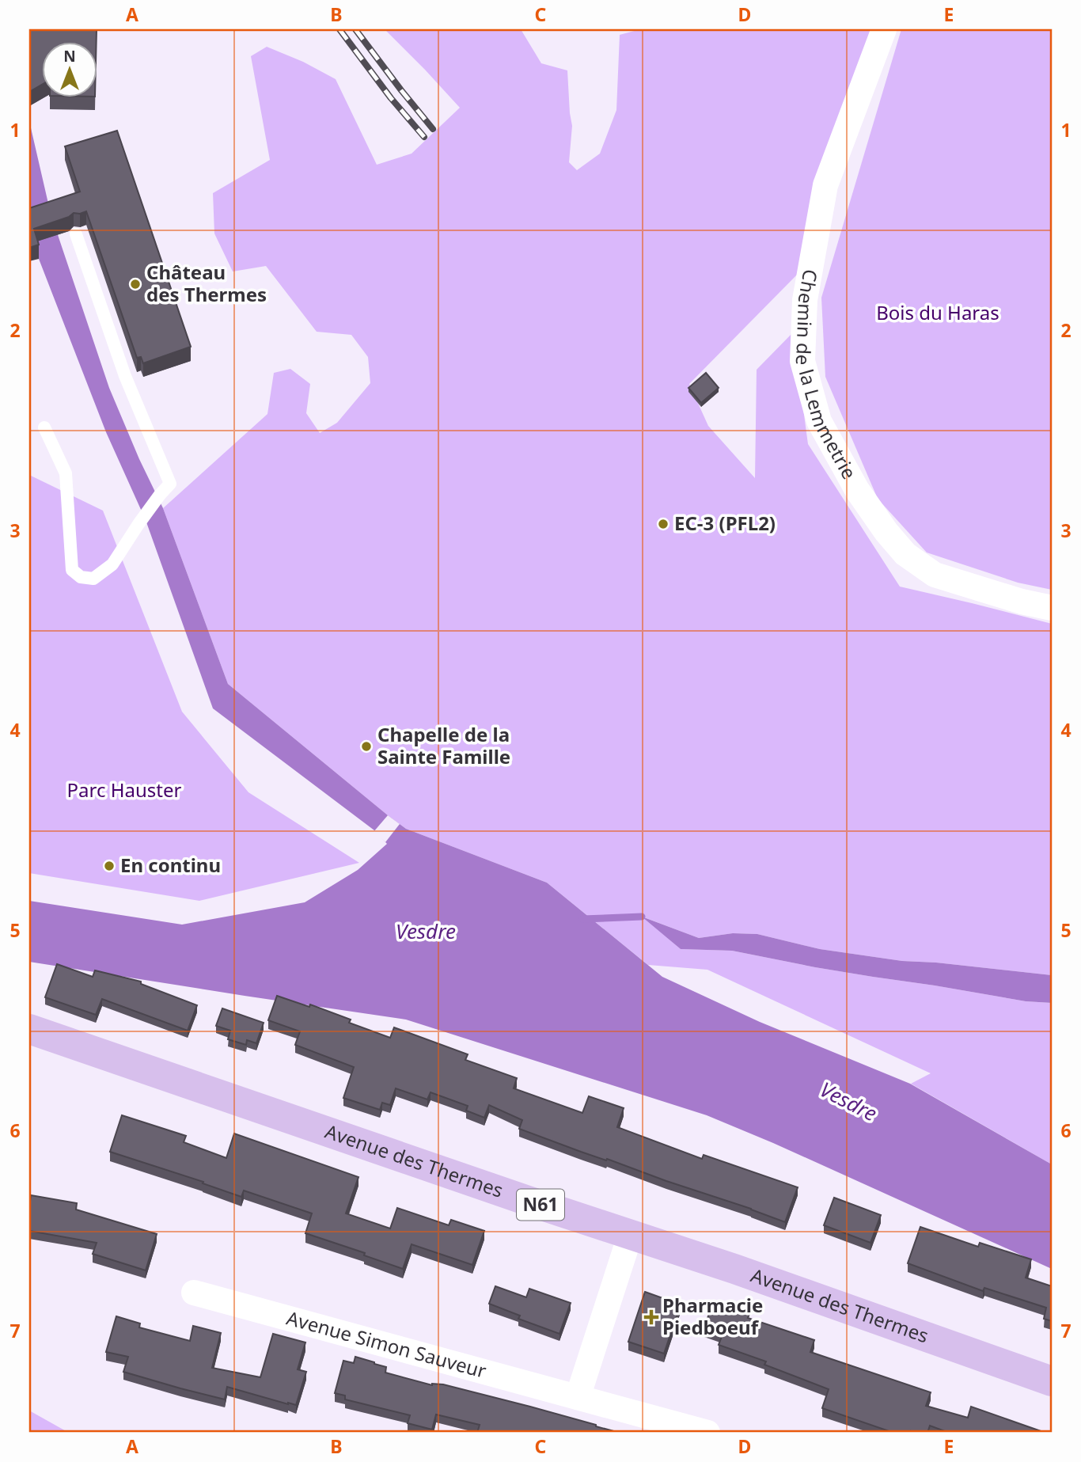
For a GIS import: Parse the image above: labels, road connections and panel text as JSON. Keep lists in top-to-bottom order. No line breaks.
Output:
{"streets":{"main road":["Avenue des Thermes","N61"],"street":["Chemin de la Lemmetrie","Avenue Simon Sauveur"]},"water":["Vesdre"],"parks":["Bois du Haras","Parc Hauster"],"places":{"other":["Château des Thermes","EC-3 (PFL2)","Chapelle de la Sainte Famille","En continu"],"health":["Pharmacie Piedboeuf"]},"north":"top","grid":{"columns":["A","B","C","D","E"],"rows":["1","2","3","4","5","6","7"]}}
